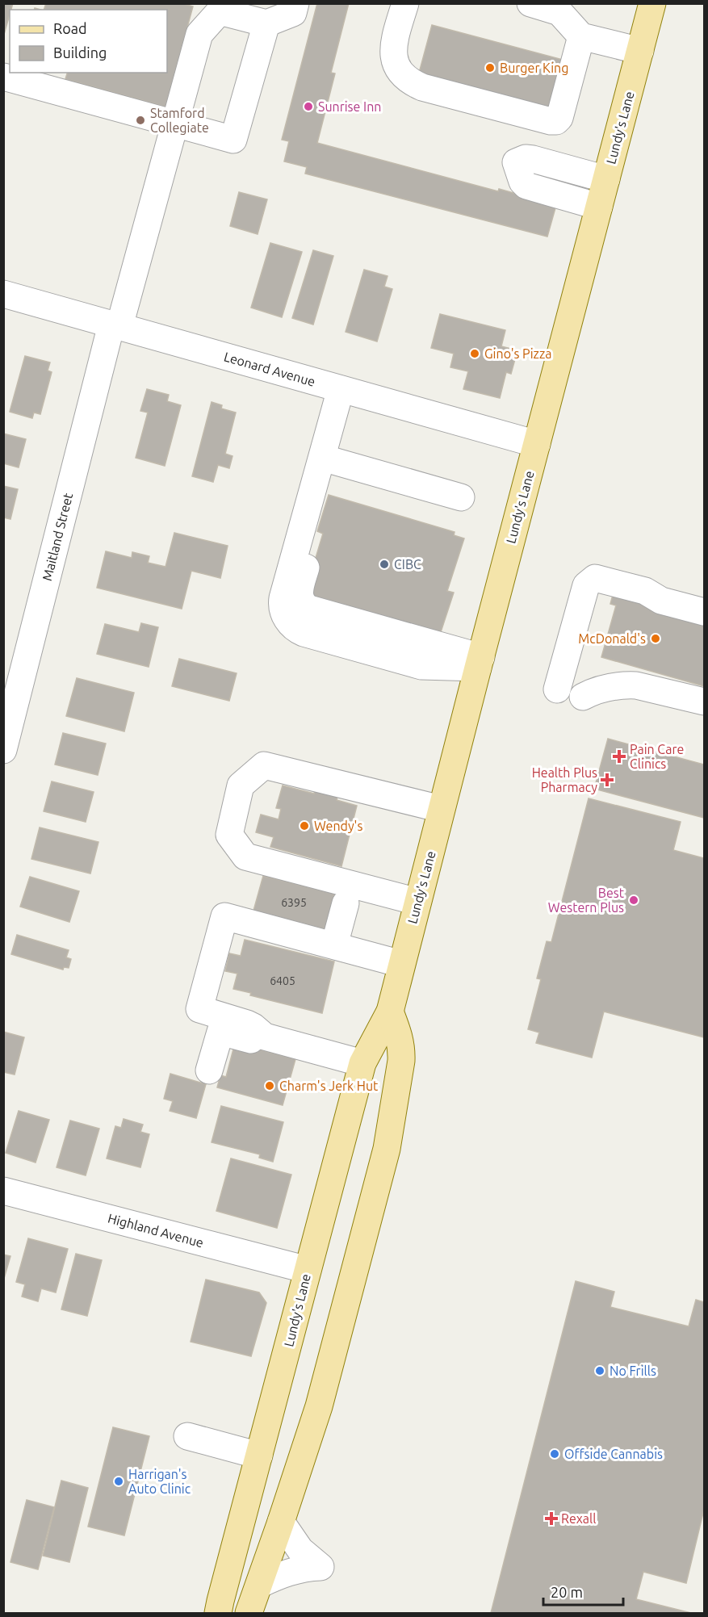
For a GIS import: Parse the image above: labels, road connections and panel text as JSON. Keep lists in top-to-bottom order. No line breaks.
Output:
{"streets":{"main road":["Lundy's Lane"],"street":["Leonard Avenue","Maitland Street","Highland Avenue"]},"crossings":[["Lundy's Lane","Leonard Avenue"],["Lundy's Lane","Highland Avenue"],["Leonard Avenue","Maitland Street"]],"places":{"other":["Burger King","Sunrise Inn","Stamford Collegiate","Gino's Pizza","CIBC","McDonald's","Wendy's","Best Western Plus","Charm's Jerk Hut","No Frills","Offside Cannabis","Harrigan's Auto Clinic"],"health":["Pain Care Clinics","Health Plus Pharmacy","Rexall"]},"house_numbers":["6395","6405"],"legend":["Road","Building"],"scale_bar":"20 m"}
